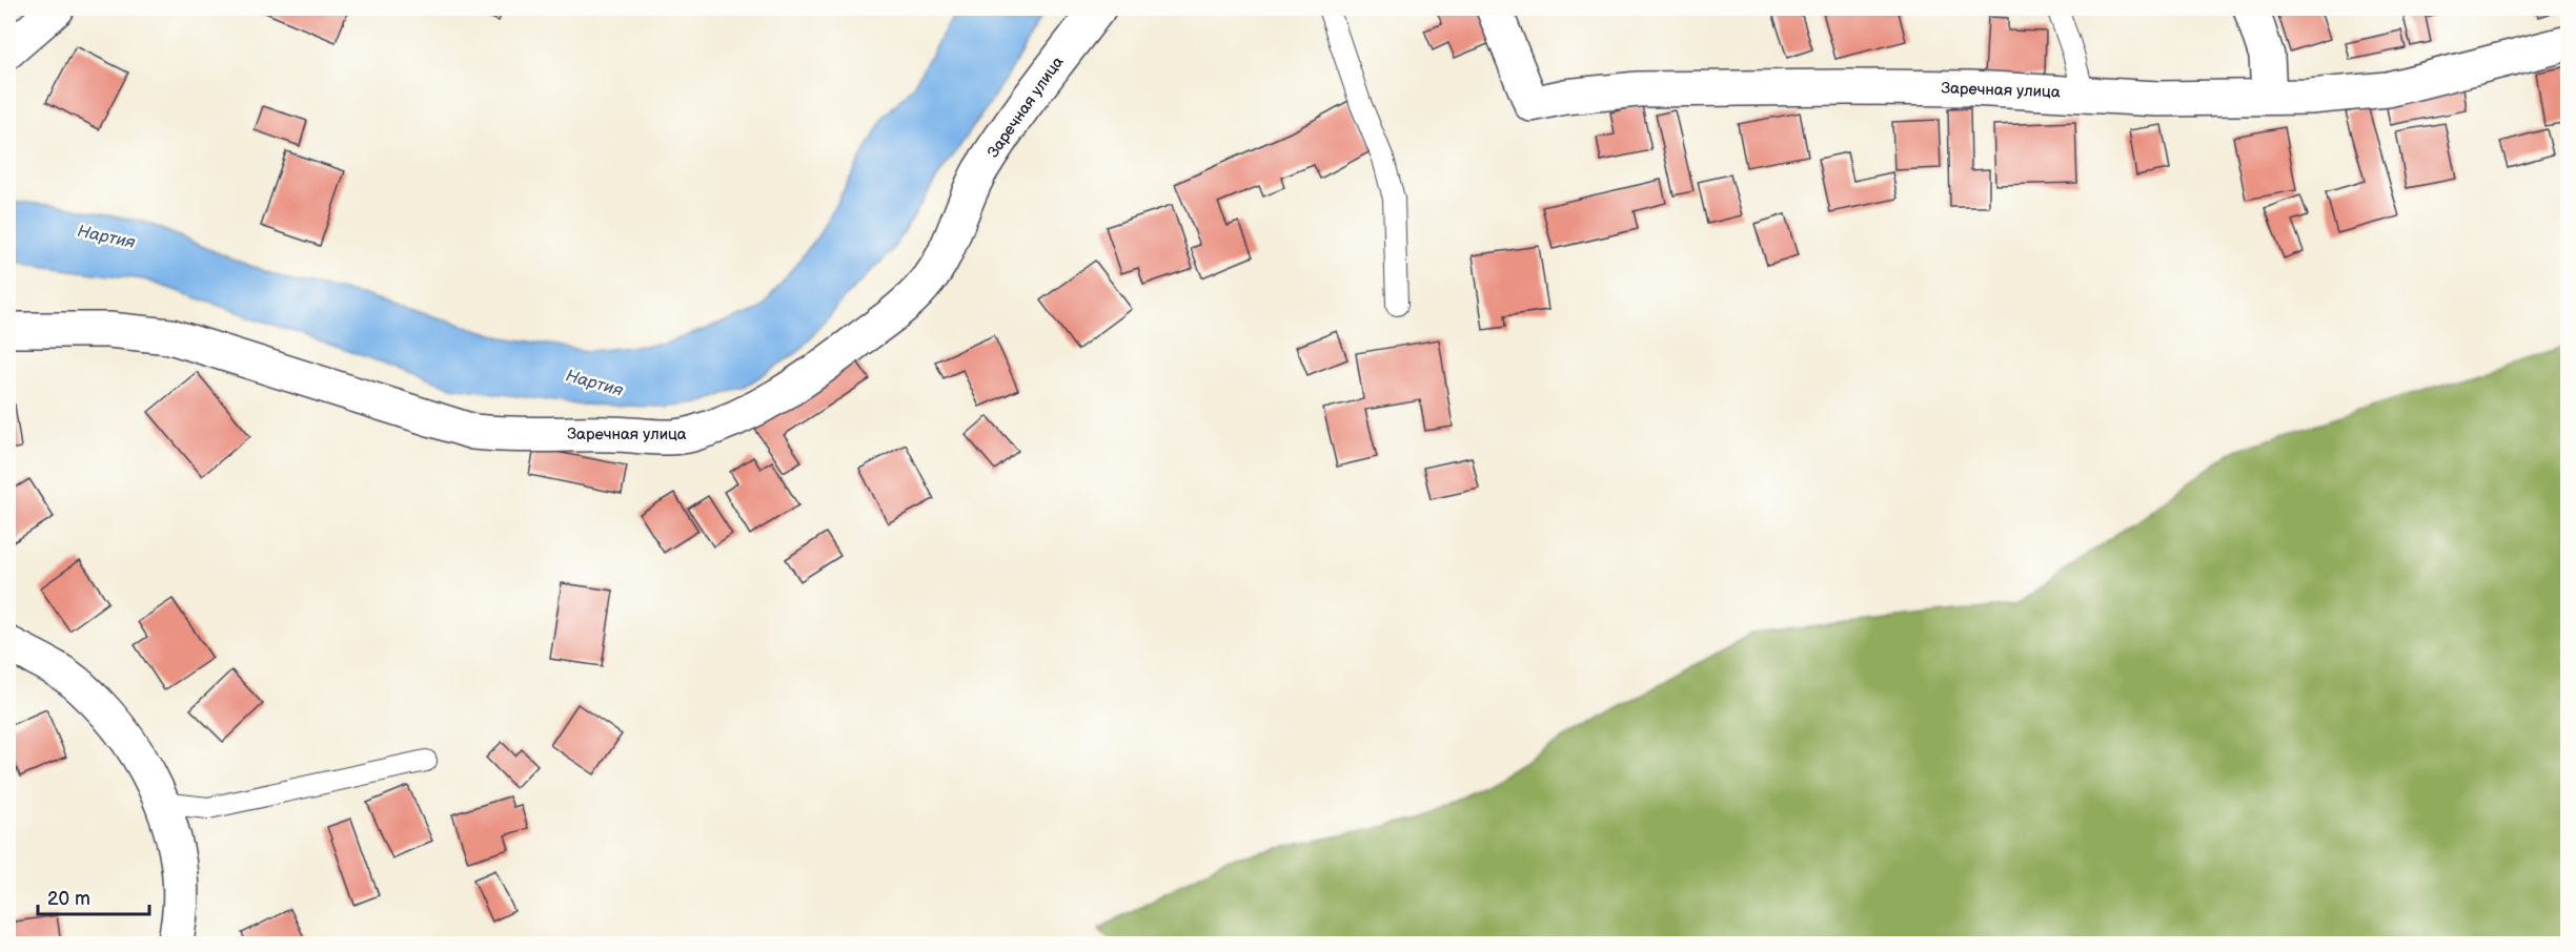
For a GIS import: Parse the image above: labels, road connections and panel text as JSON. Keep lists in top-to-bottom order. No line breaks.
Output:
{"streets":{"street":["Заречная улица"]},"water":["Нартия"],"scale_bar":"20 m"}
